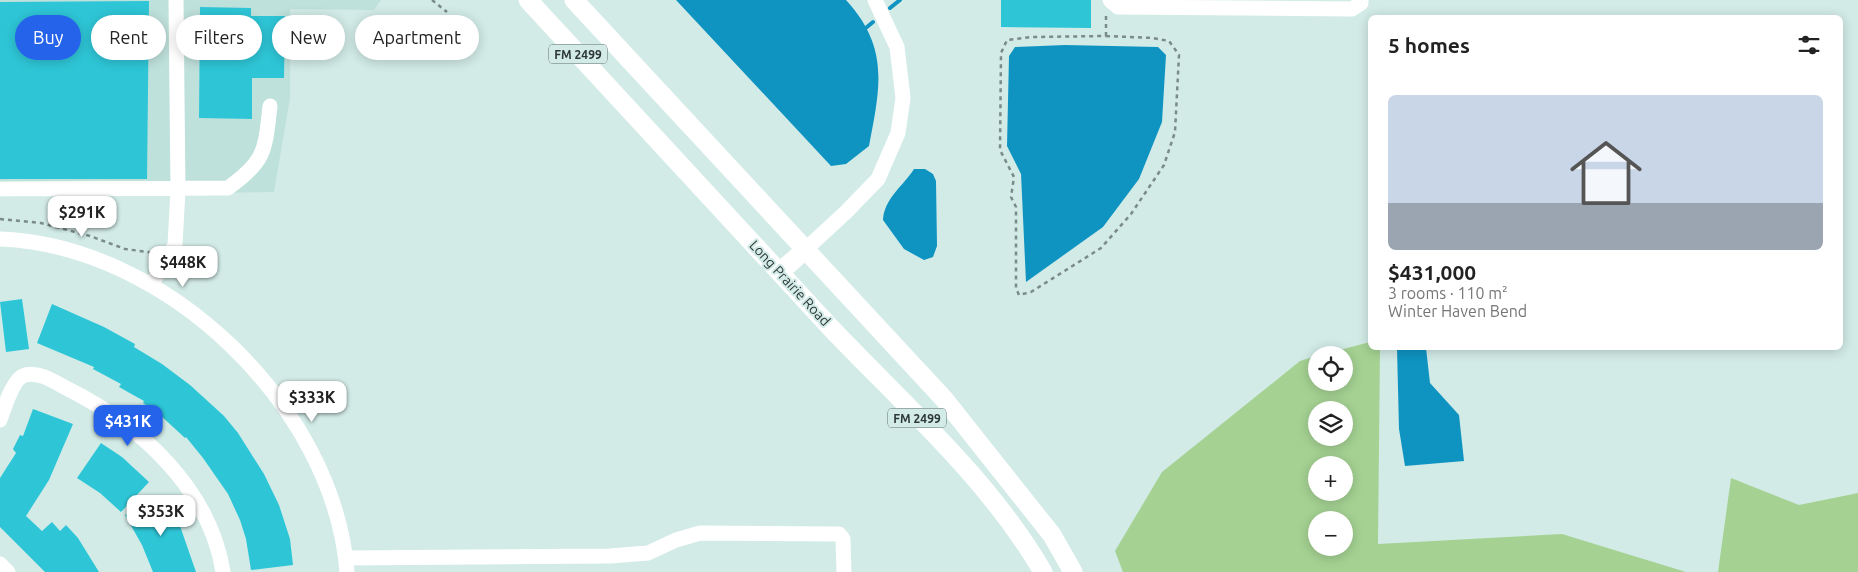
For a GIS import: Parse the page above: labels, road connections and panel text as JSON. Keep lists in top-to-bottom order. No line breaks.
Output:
{"streets":{"main road":["FM 2499","Long Prairie Road"]},"page":{"chip":["Buy","Rent","Filters","New","Apartment"],"heading":"5 homes","list":[{"name":"$431,000","note":"3 rooms · 110 m² · Winter Haven Bend"}],"price":["$291K","$448K","$333K","$431K","$353K"],"map_buttons":["+","−"]}}
